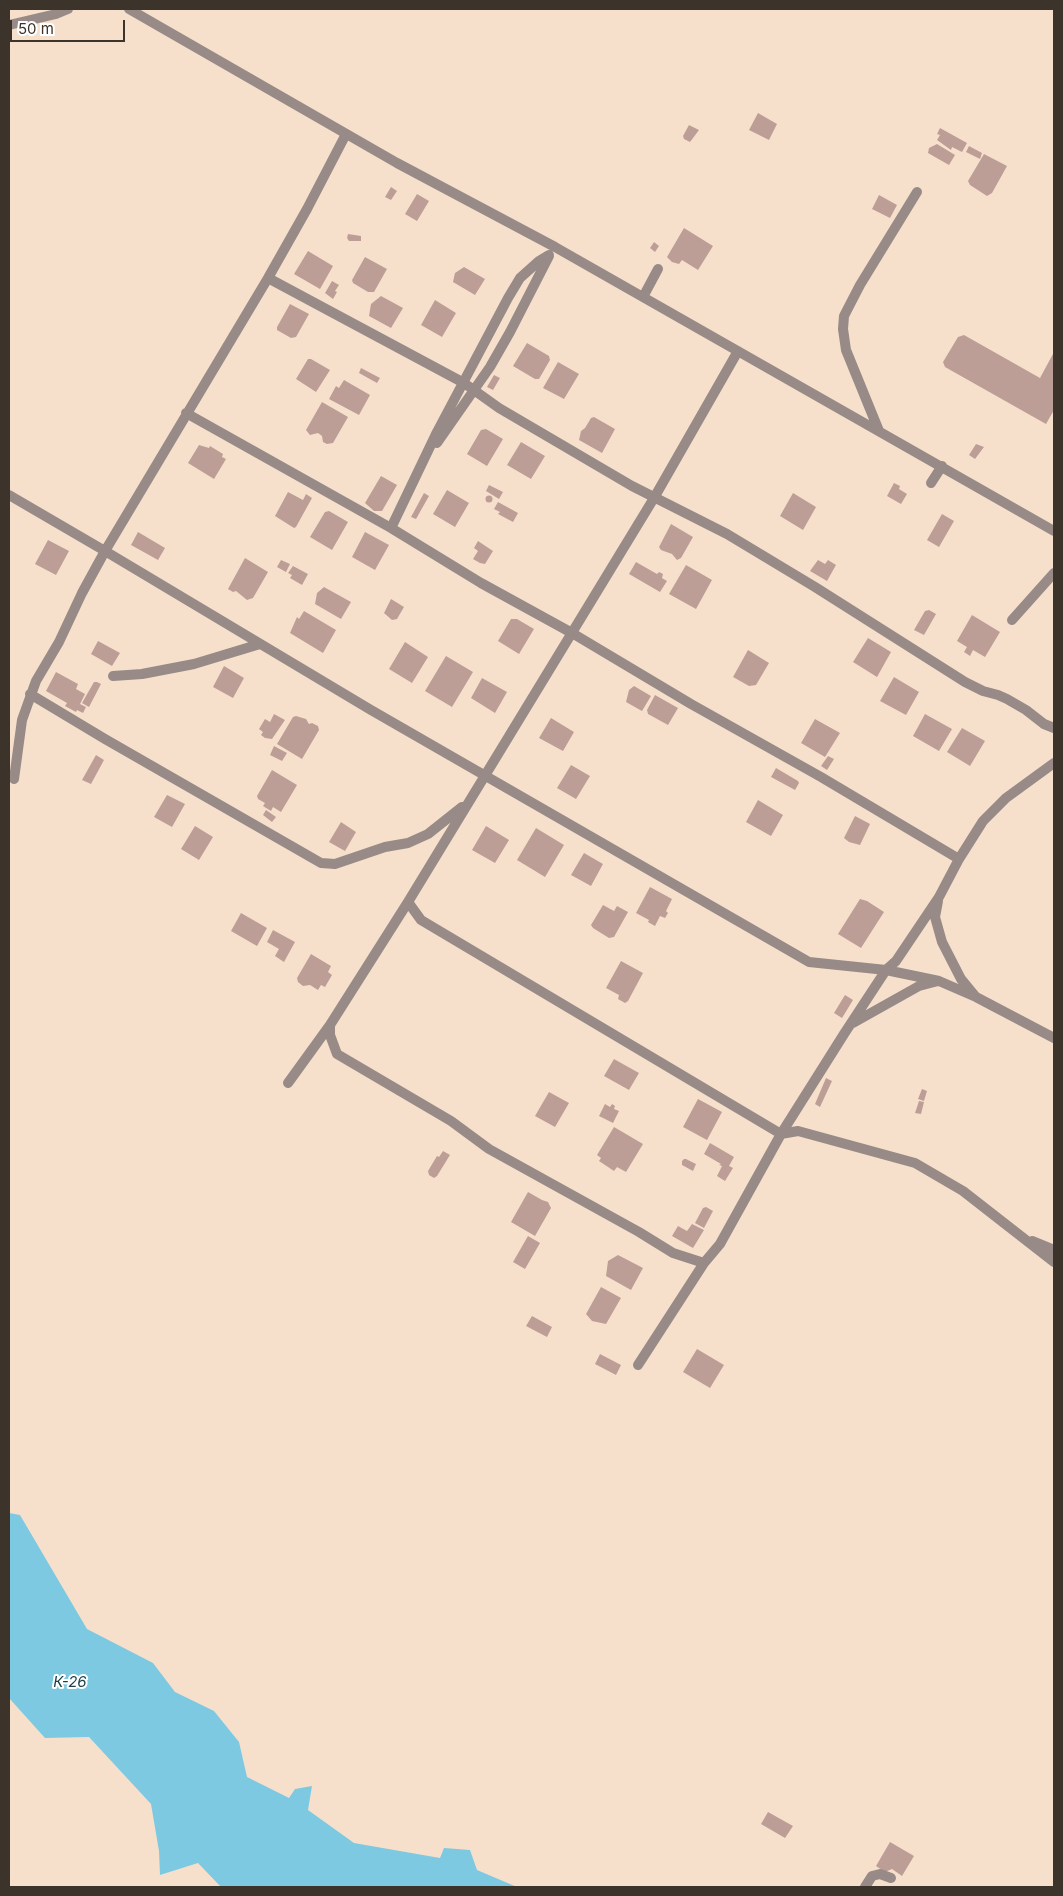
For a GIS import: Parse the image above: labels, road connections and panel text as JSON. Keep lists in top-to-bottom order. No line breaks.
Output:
{"water":["К-26"],"scale_bar":"50 m"}
